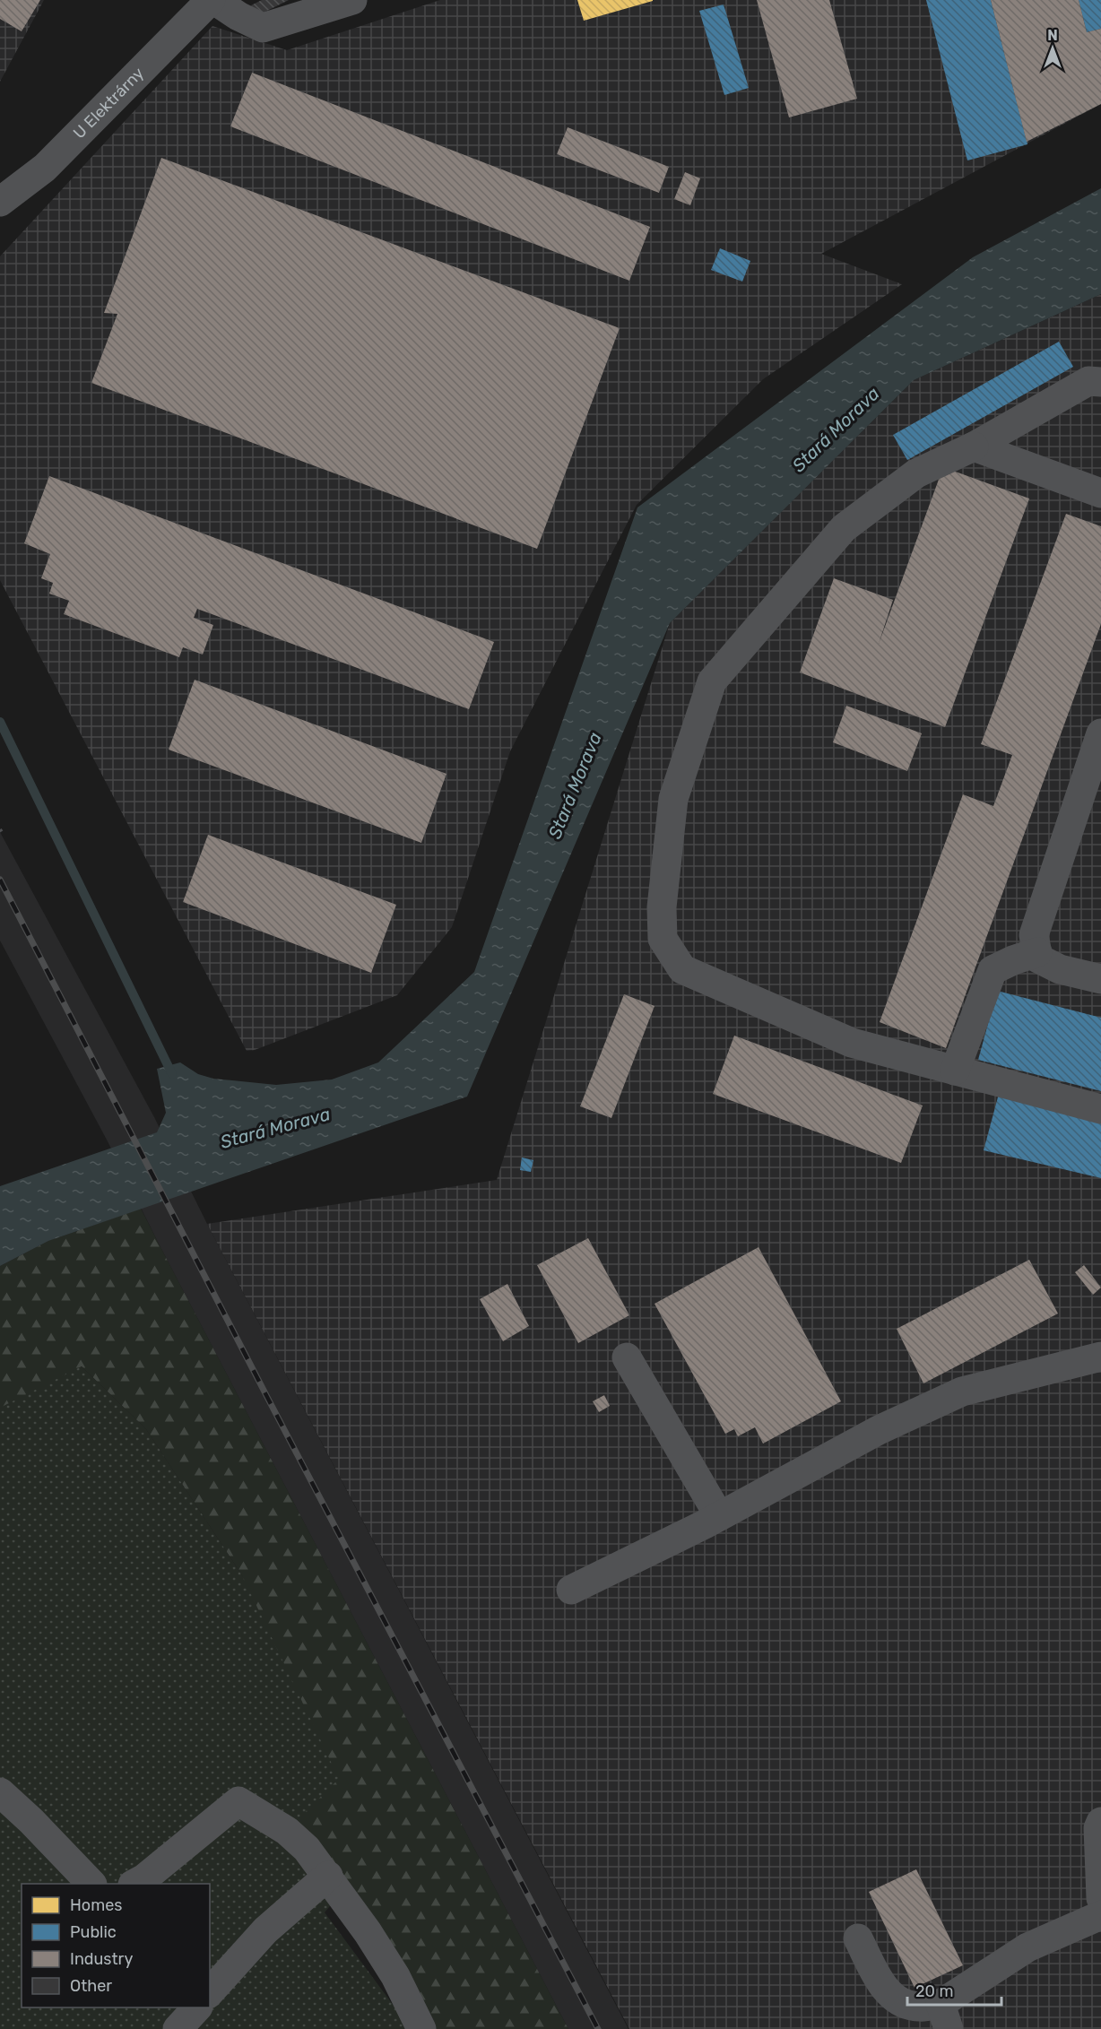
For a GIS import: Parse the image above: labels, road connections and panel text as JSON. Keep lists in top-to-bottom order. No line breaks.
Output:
{"streets":{"street":["U Elektrárny"]},"water":["Stará Morava"],"legend":["Homes","Public","Industry","Other"],"scale_bar":"20 m","north":"top"}
